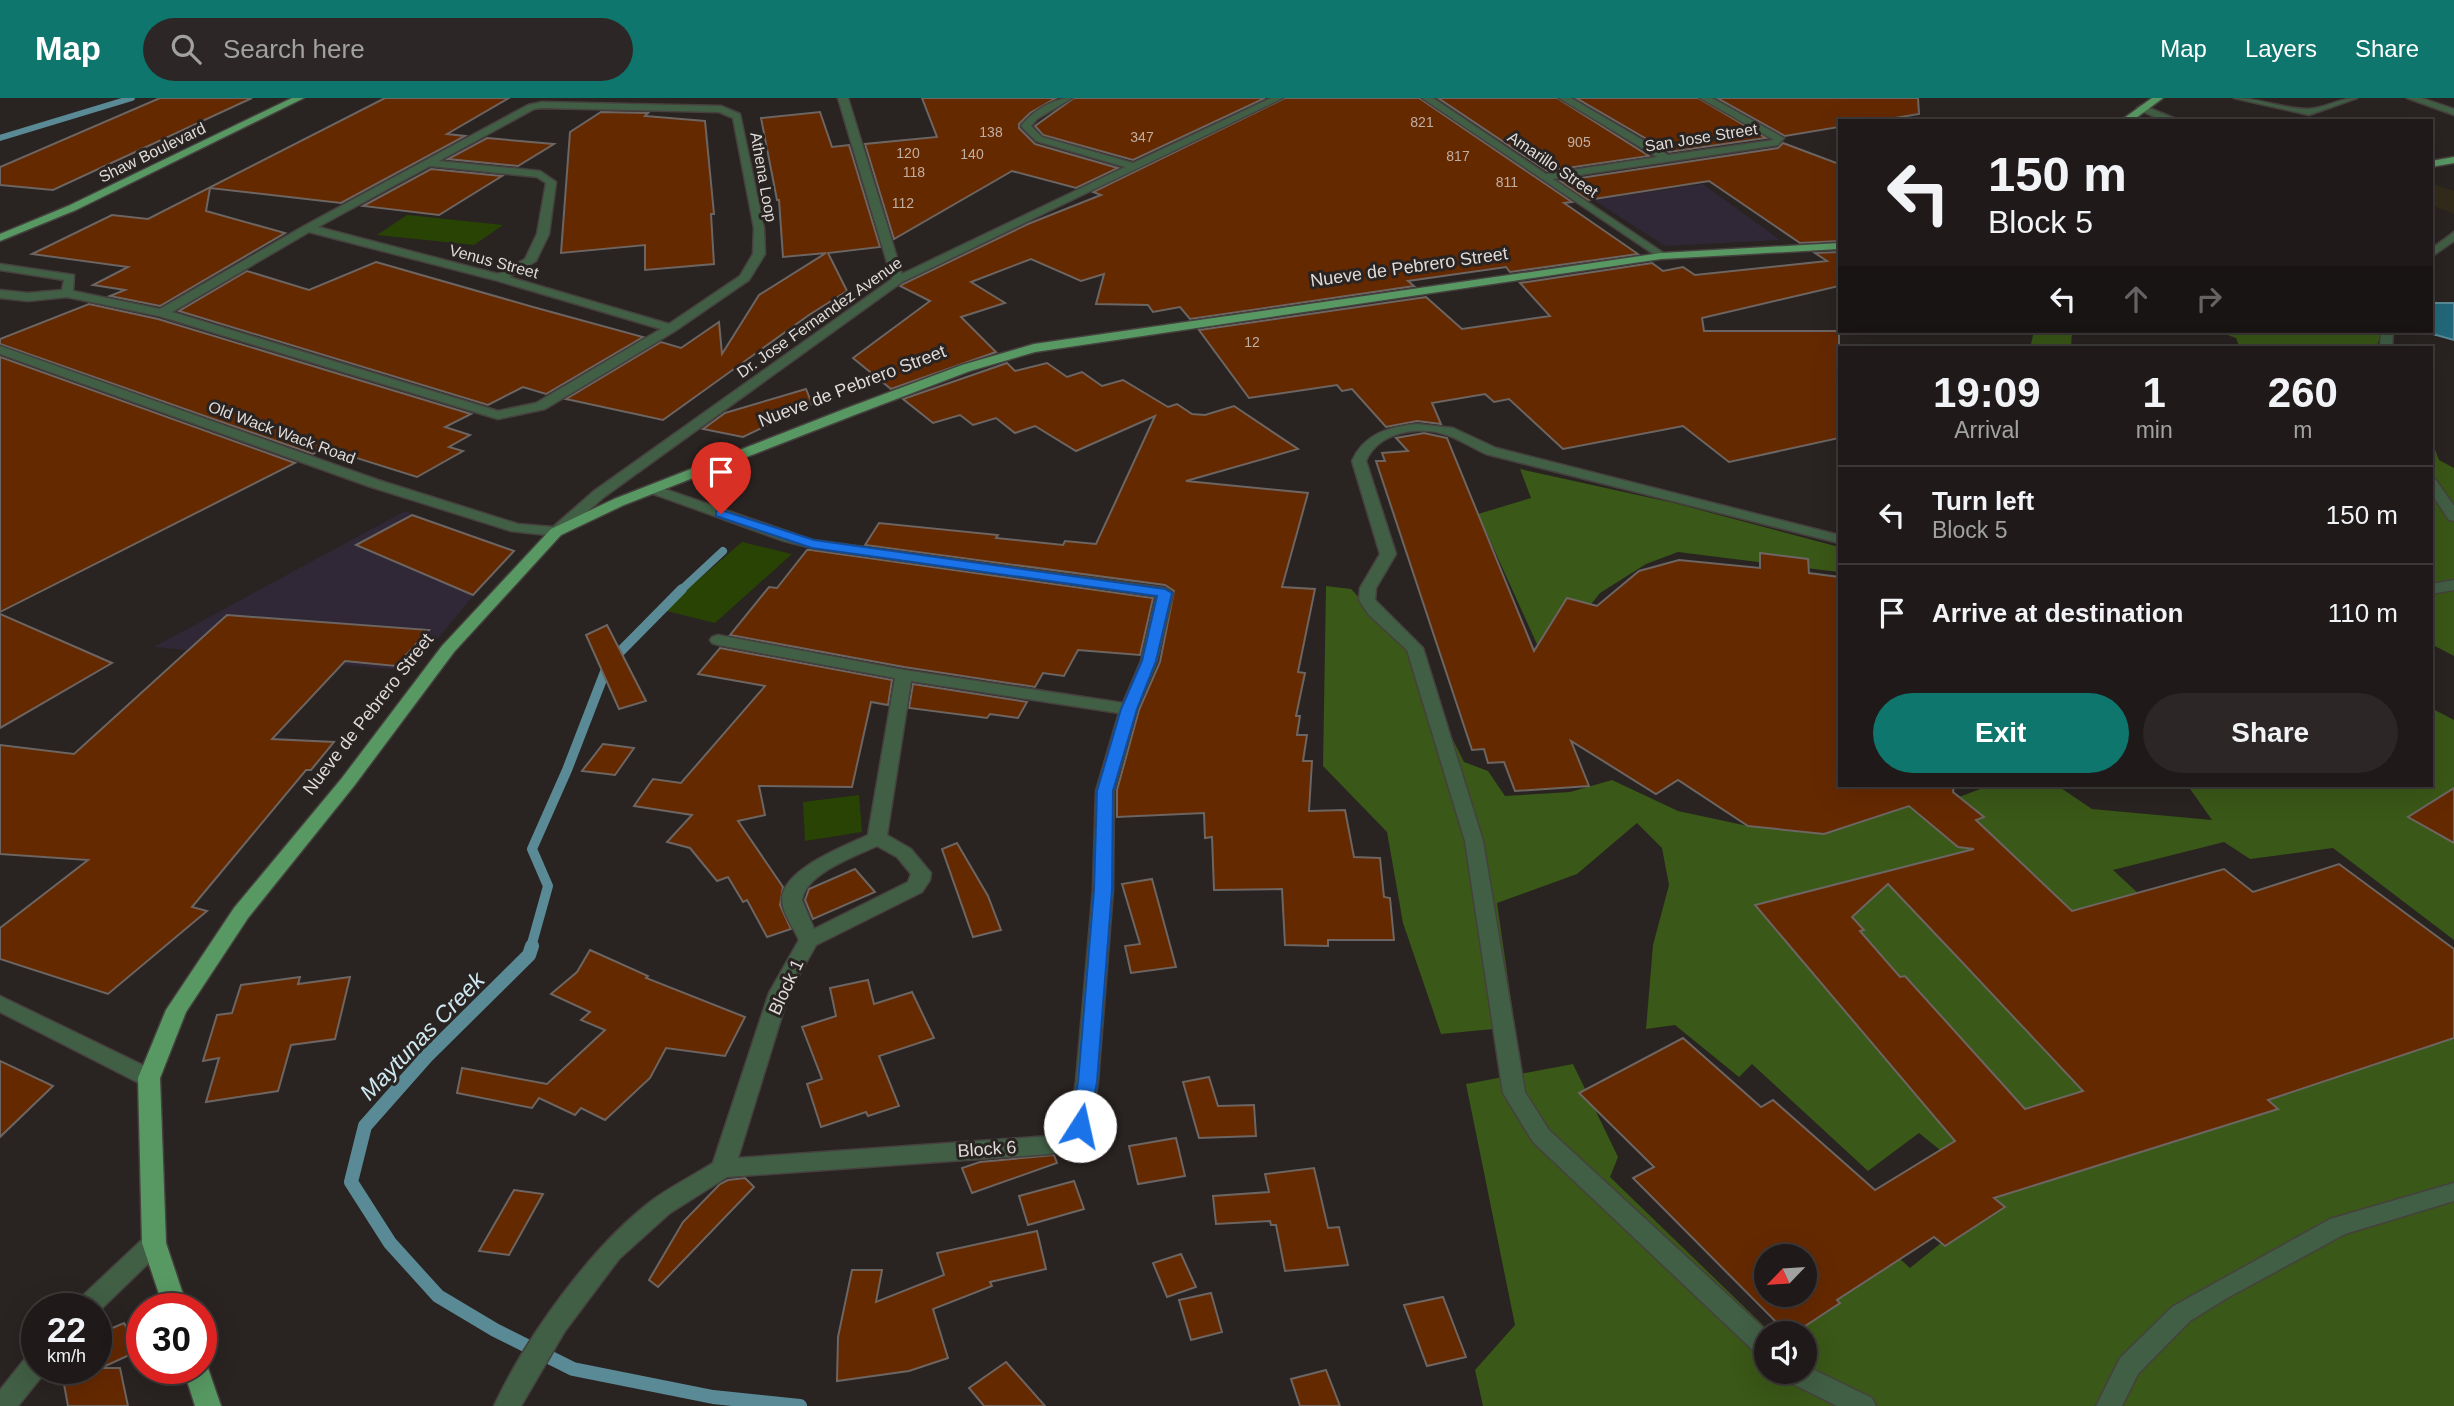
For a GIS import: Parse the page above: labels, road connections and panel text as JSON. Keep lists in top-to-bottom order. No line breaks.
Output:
{"streets":{"main road":["Shaw Boulevard","Nueve de Pebrero Street"],"street":["San Jose Street","Amarillo Street","Athena Loop","Venus Street","Dr. Jose Fernandez Avenue","Old Wack Wack Road","Block 1","Block 6"]},"crossings":[["San Jose Street","Amarillo Street"],["Amarillo Street","Nueve de Pebrero Street"],["Athena Loop","Venus Street"],["Nueve de Pebrero Street","Dr. Jose Fernandez Avenue"],["Nueve de Pebrero Street","Old Wack Wack Road"],["Nueve de Pebrero Street","Block 6"],["Dr. Jose Fernandez Avenue","Old Wack Wack Road"],["Block 1","Block 6"]],"water":["Maytunas Creek"],"house_numbers":["821","138","347","905","120","140","817","118","811","112","12"],"north":"bottom left","page":{"header":"Map","search":"Search here","nav":["Map","Layers","Share"],"turn":["150 m","Block 5"],"eta":["19:09","Arrival","1","min","260","m"],"list":[{"name":"Turn left","note":"Block 5","value":"150 m"},{"name":"Arrive at destination","value":"110 m"}],"buttons":["Exit","Share"],"speed":"22 km/h","limit":"30"}}
